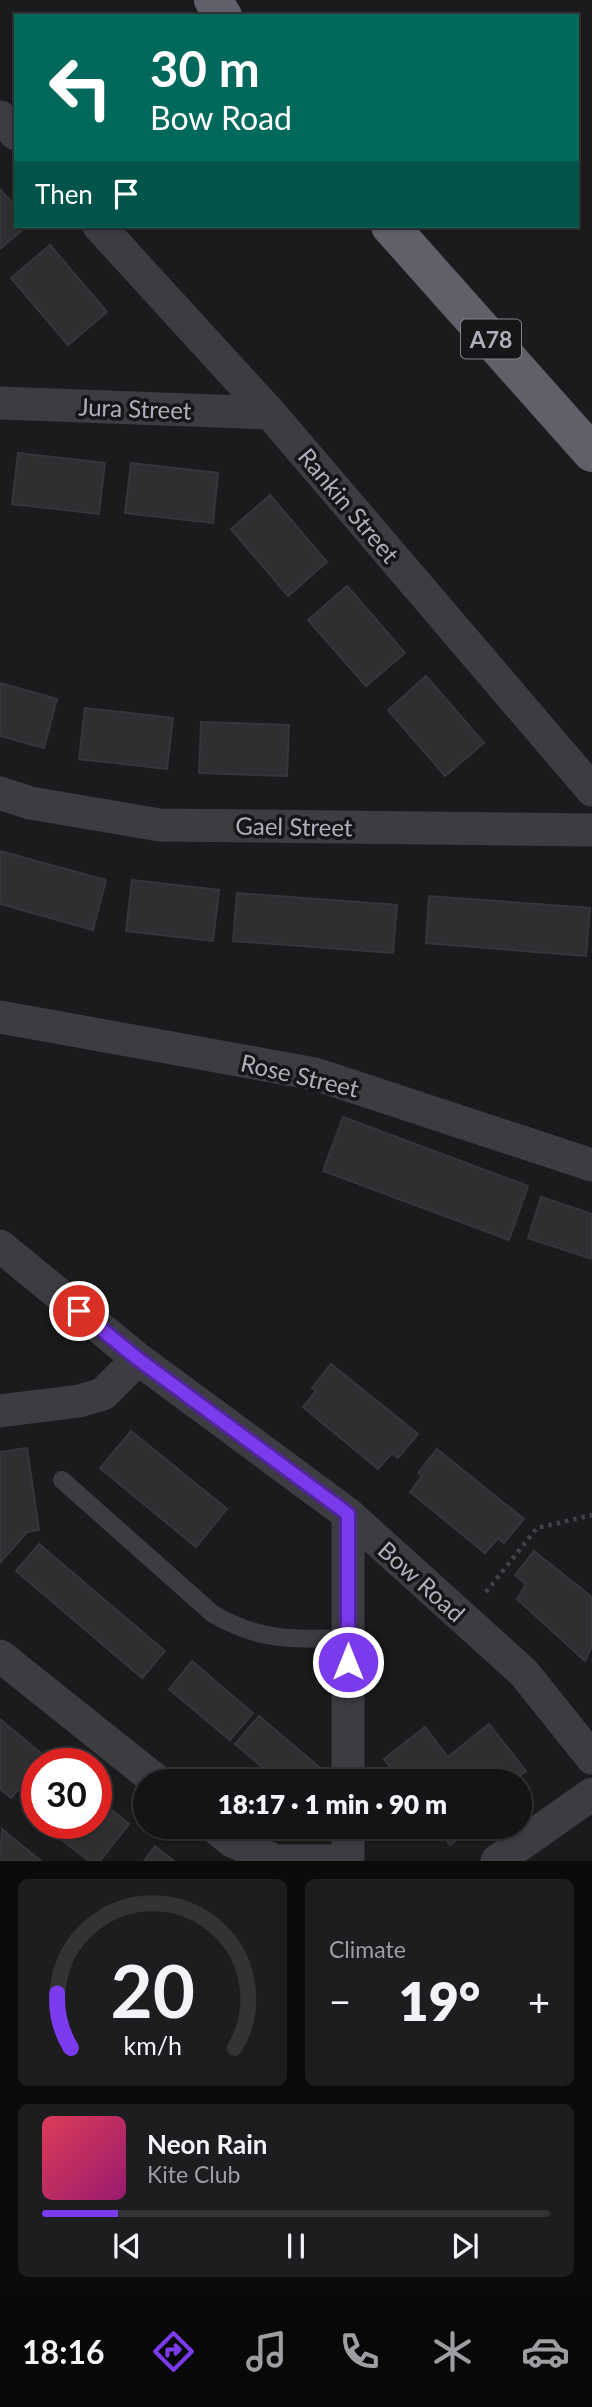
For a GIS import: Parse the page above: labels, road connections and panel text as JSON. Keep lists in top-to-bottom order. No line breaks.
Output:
{"streets":{"highway":["A78"],"street":["Jura Street","Rankin Street","Gael Street","Rose Street","Bow Road"]},"crossings":[["Jura Street","Rankin Street"]],"page":{"turn":["30 m","Bow Road"],"then":"Then","limit":"30","trip":"18:17 · 1 min · 90 m","tile":"Climate","heat":["−","19°","+"],"song":["Neon Rain","Kite Club"],"tabs":"18:16","gauge":["20","km/h"]}}
